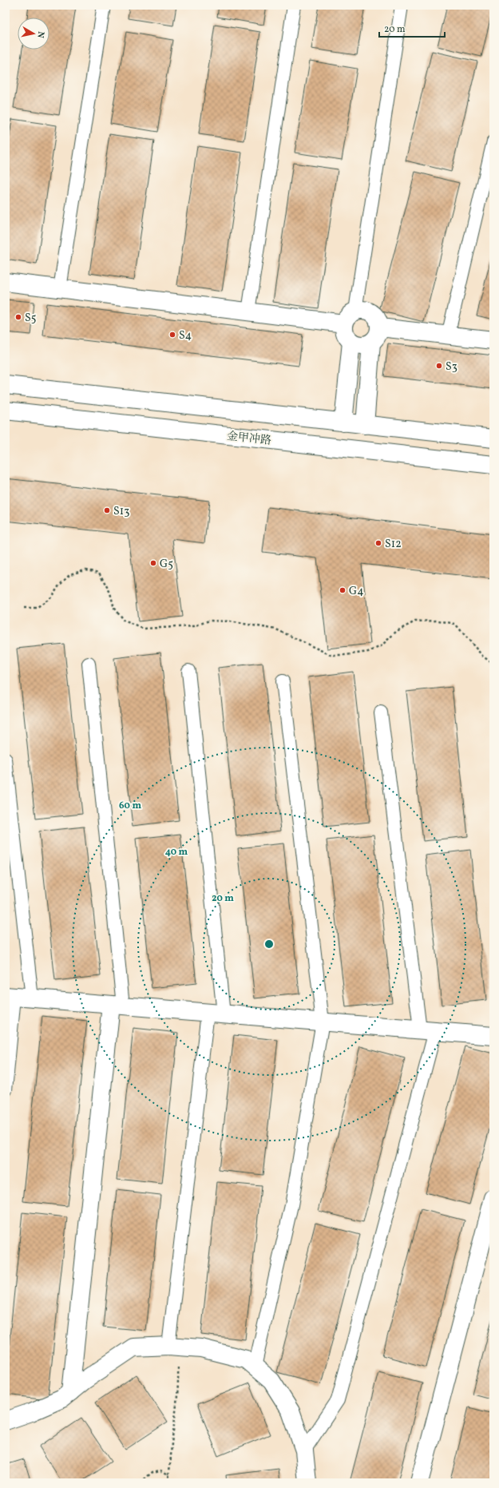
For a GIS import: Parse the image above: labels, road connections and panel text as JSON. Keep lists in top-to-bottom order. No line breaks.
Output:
{"streets":{"street":["金甲冲路"]},"places":["S5","S4","S3","S13","S12","G5","G4"],"scale_bar":"20 m","north":"right","rings":["60 m","40 m","20 m"]}
